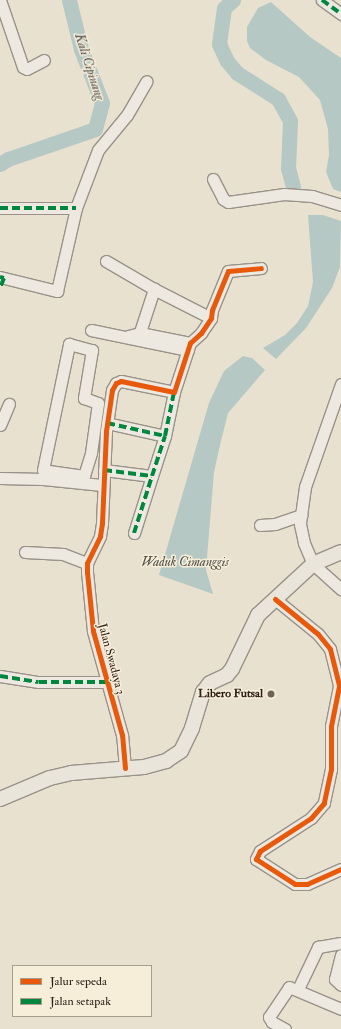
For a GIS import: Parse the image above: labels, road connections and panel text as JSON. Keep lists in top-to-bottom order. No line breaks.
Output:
{"streets":{"street":["Jalan Swadaya 3"]},"water":["Kali Cipinang","Waduk Cimanggis"],"places":["Libero Futsal"],"legend":["Jalur sepeda","Jalan setapak"]}
